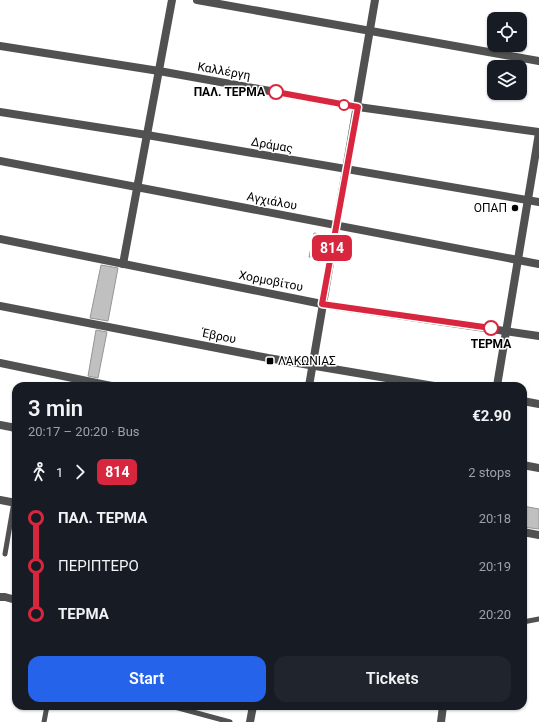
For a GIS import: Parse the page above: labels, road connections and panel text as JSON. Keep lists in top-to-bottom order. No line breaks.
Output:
{"streets":{"street":["Καλλέργη","Δράμας","Αγχιάλου","Χορμοβίτου","Έβρου"]},"places":{"other":["ΠΑΛ. ΤΕΡΜΑ","ΟΠΑΠ","ΤΕΡΜΑ"],"transit":["ΛΑΚΩΝΙΑΣ"]},"lines":["bus line 814"],"page":{"on_map":"814","heading":["3 min","20:17 – 20:20 · Bus","€2.90"],"legs":["1","814","2 stops"],"list":[{"name":"ΠΑΛ. ΤΕΡΜΑ","value":"20:18"},{"name":"ΠΕΡΙΠΤΕΡΟ","value":"20:19"},{"name":"ΤΕΡΜΑ","value":"20:20"}],"buttons":["Start","Tickets"]}}
